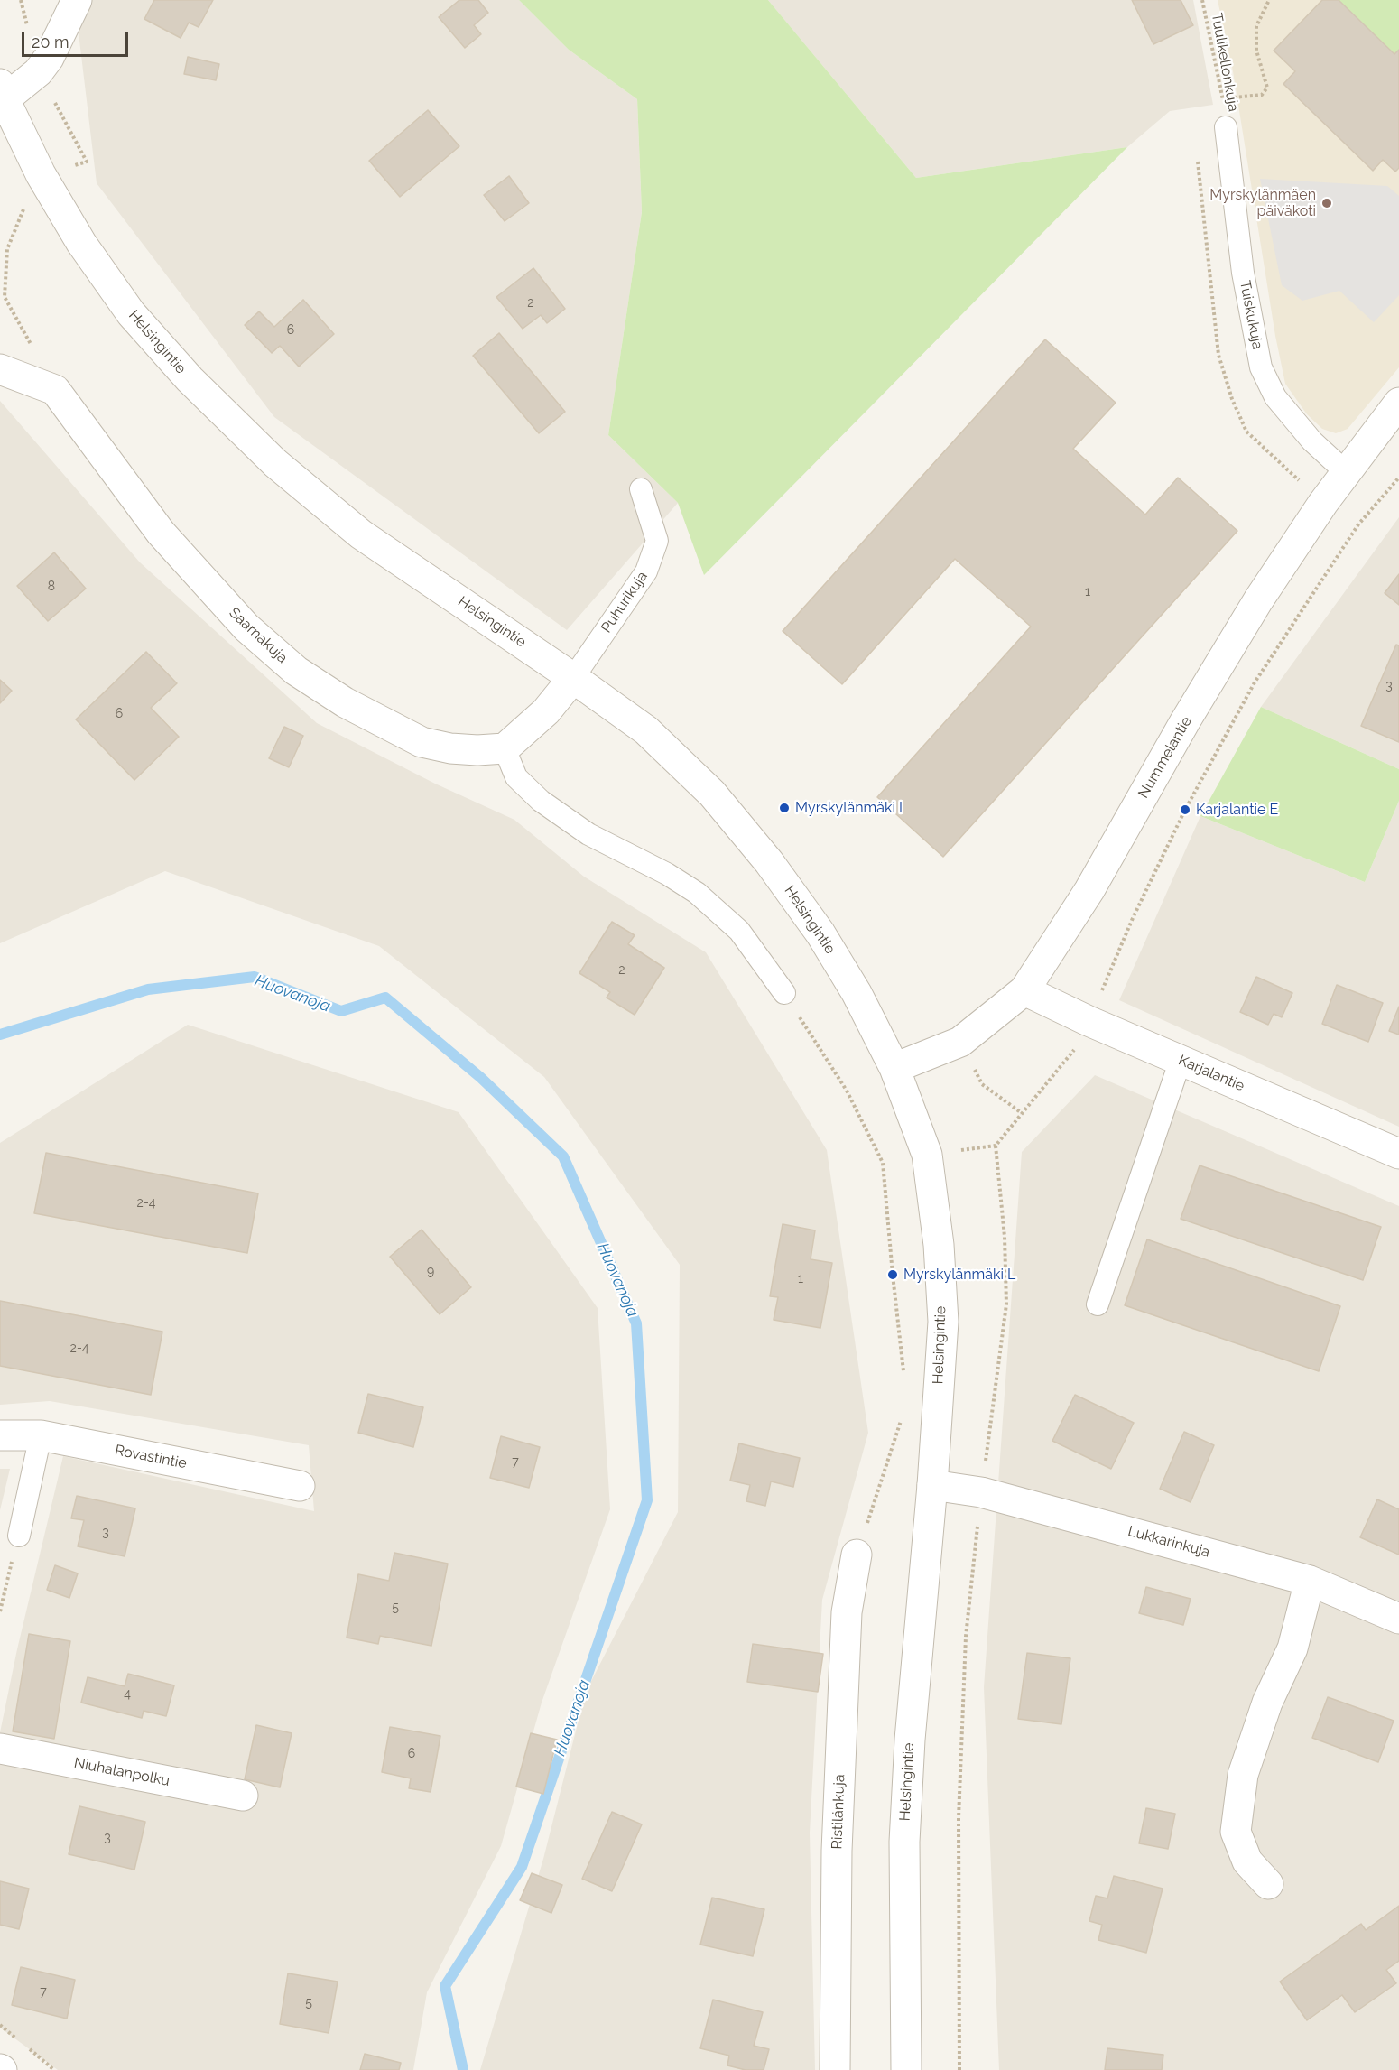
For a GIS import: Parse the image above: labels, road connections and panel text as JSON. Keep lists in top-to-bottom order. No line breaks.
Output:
{"streets":{"street":["Helsingintie","Saarnakuja","Nummelantie","Karjalantie","Rovastintie","Lukkarinkuja","Niuhalanpolku","Ristilänkuja"],"lane":["Tuiskukuja","Puhurikuja"],"path":["Tuulikellonkuja"]},"crossings":[["Tuulikellonkuja","Tuiskukuja"],["Tuiskukuja","Nummelantie"],["Helsingintie","Puhurikuja"],["Helsingintie","Nummelantie"],["Helsingintie","Lukkarinkuja"],["Nummelantie","Karjalantie"]],"water":["Huovanoja"],"places":["Myrskylänmäen päiväkoti","Myrskylänmäki I","Karjalantie E","Myrskylänmäki L"],"house_numbers":["2","6","8","1","3","6","2","2-4","9","1","2-4","7","3","5","4","6","3","7","5"],"scale_bar":"20 m"}
